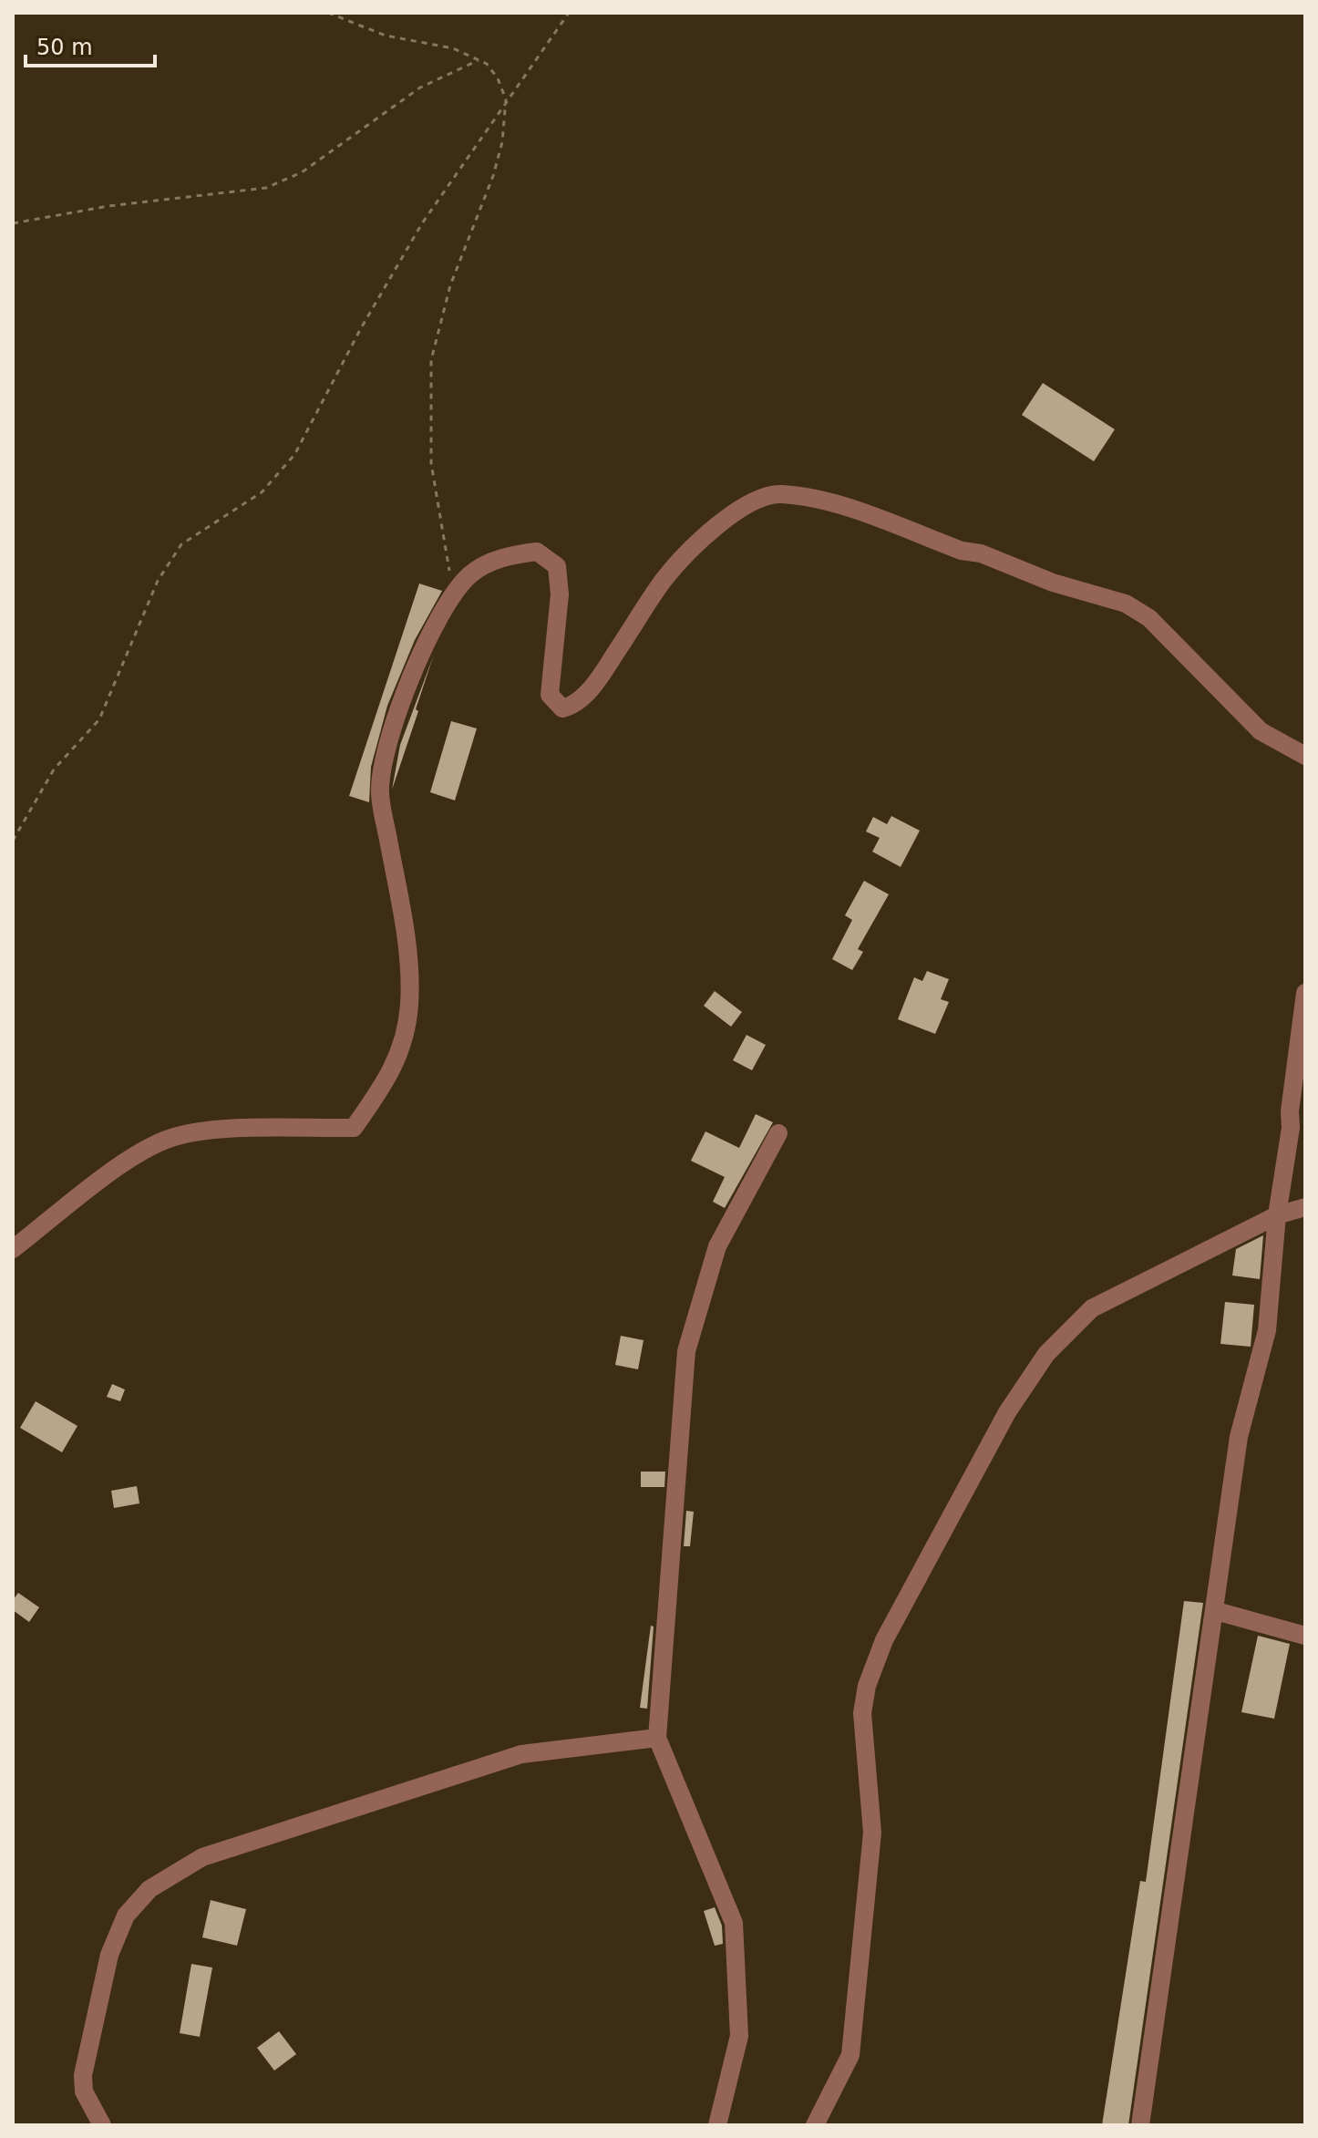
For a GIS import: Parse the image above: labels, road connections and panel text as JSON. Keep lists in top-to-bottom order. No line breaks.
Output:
{"scale_bar":"50 m"}
